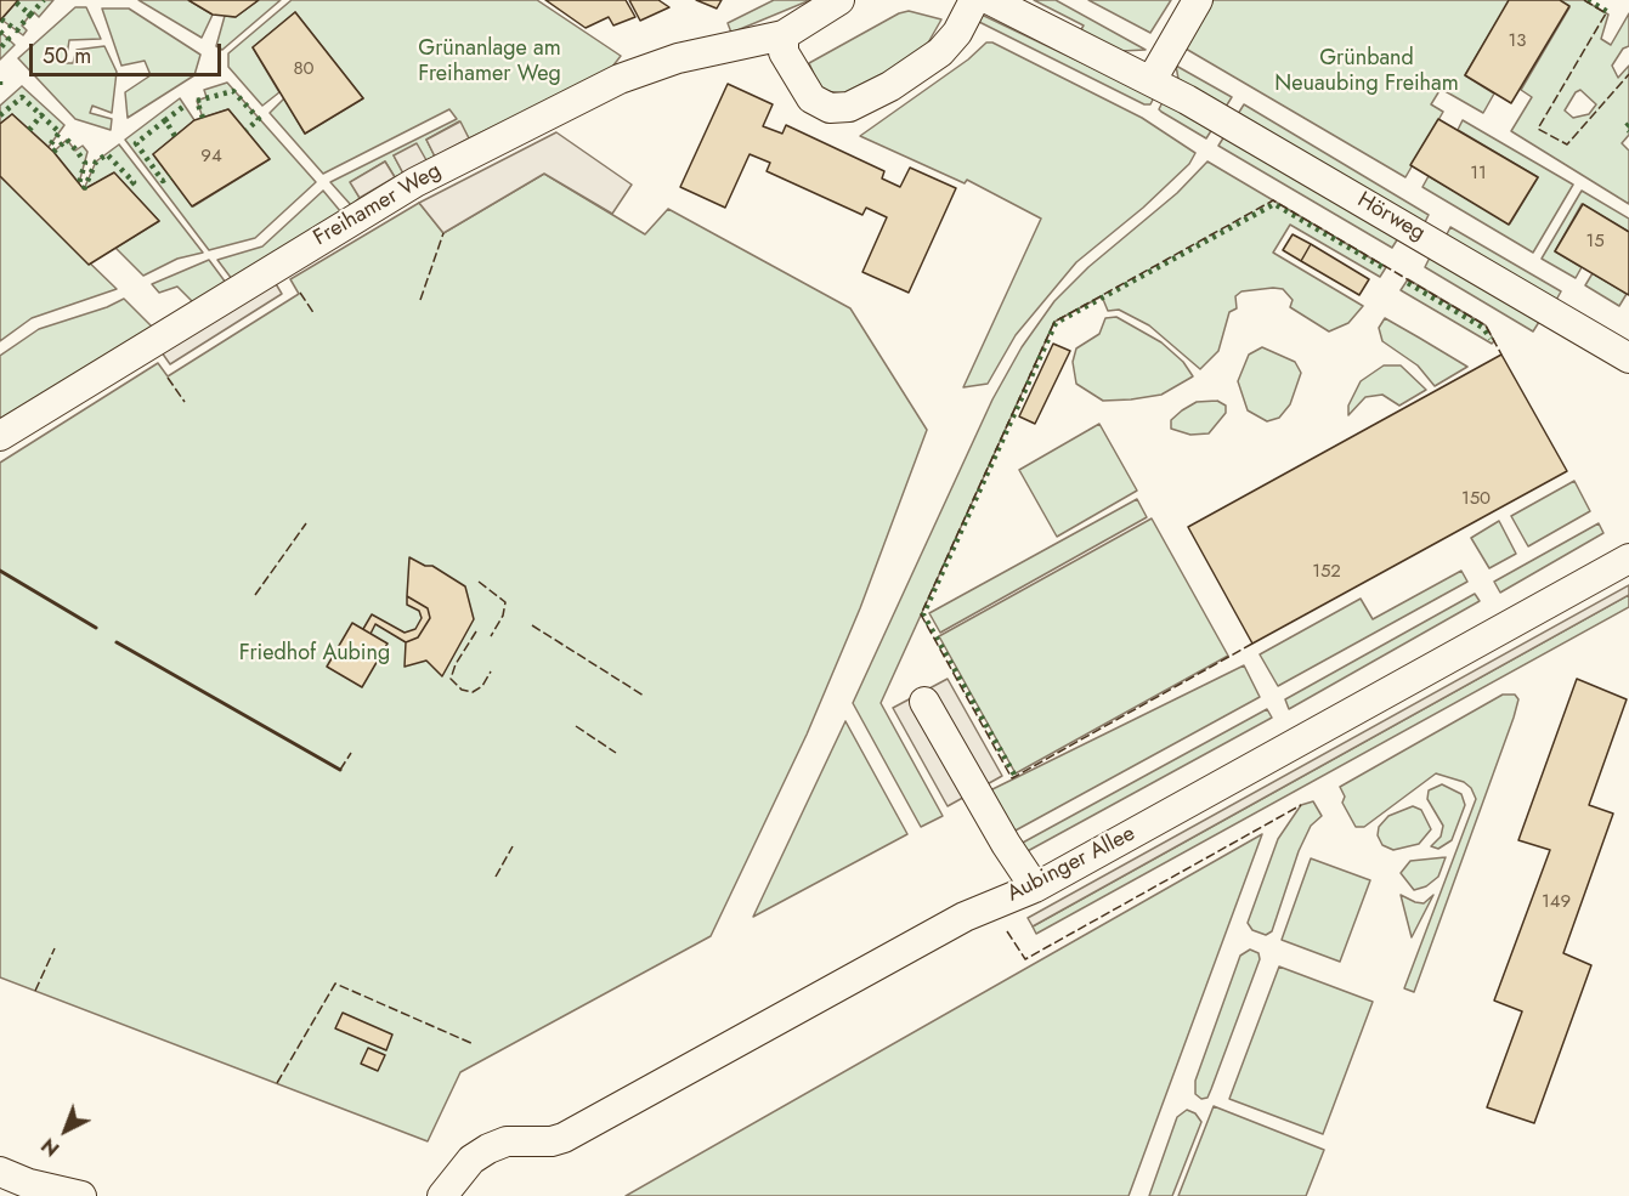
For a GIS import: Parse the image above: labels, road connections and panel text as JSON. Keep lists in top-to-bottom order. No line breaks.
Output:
{"streets":{"street":["Freihamer Weg","Hörweg","Aubinger Allee"]},"parks":["Grünanlage am Freihamer Weg","Grünband Neuaubing Freiham","Friedhof Aubing"],"house_numbers":["13","80","94","11","15","150","152","149"],"scale_bar":"50 m","north":"bottom left"}
